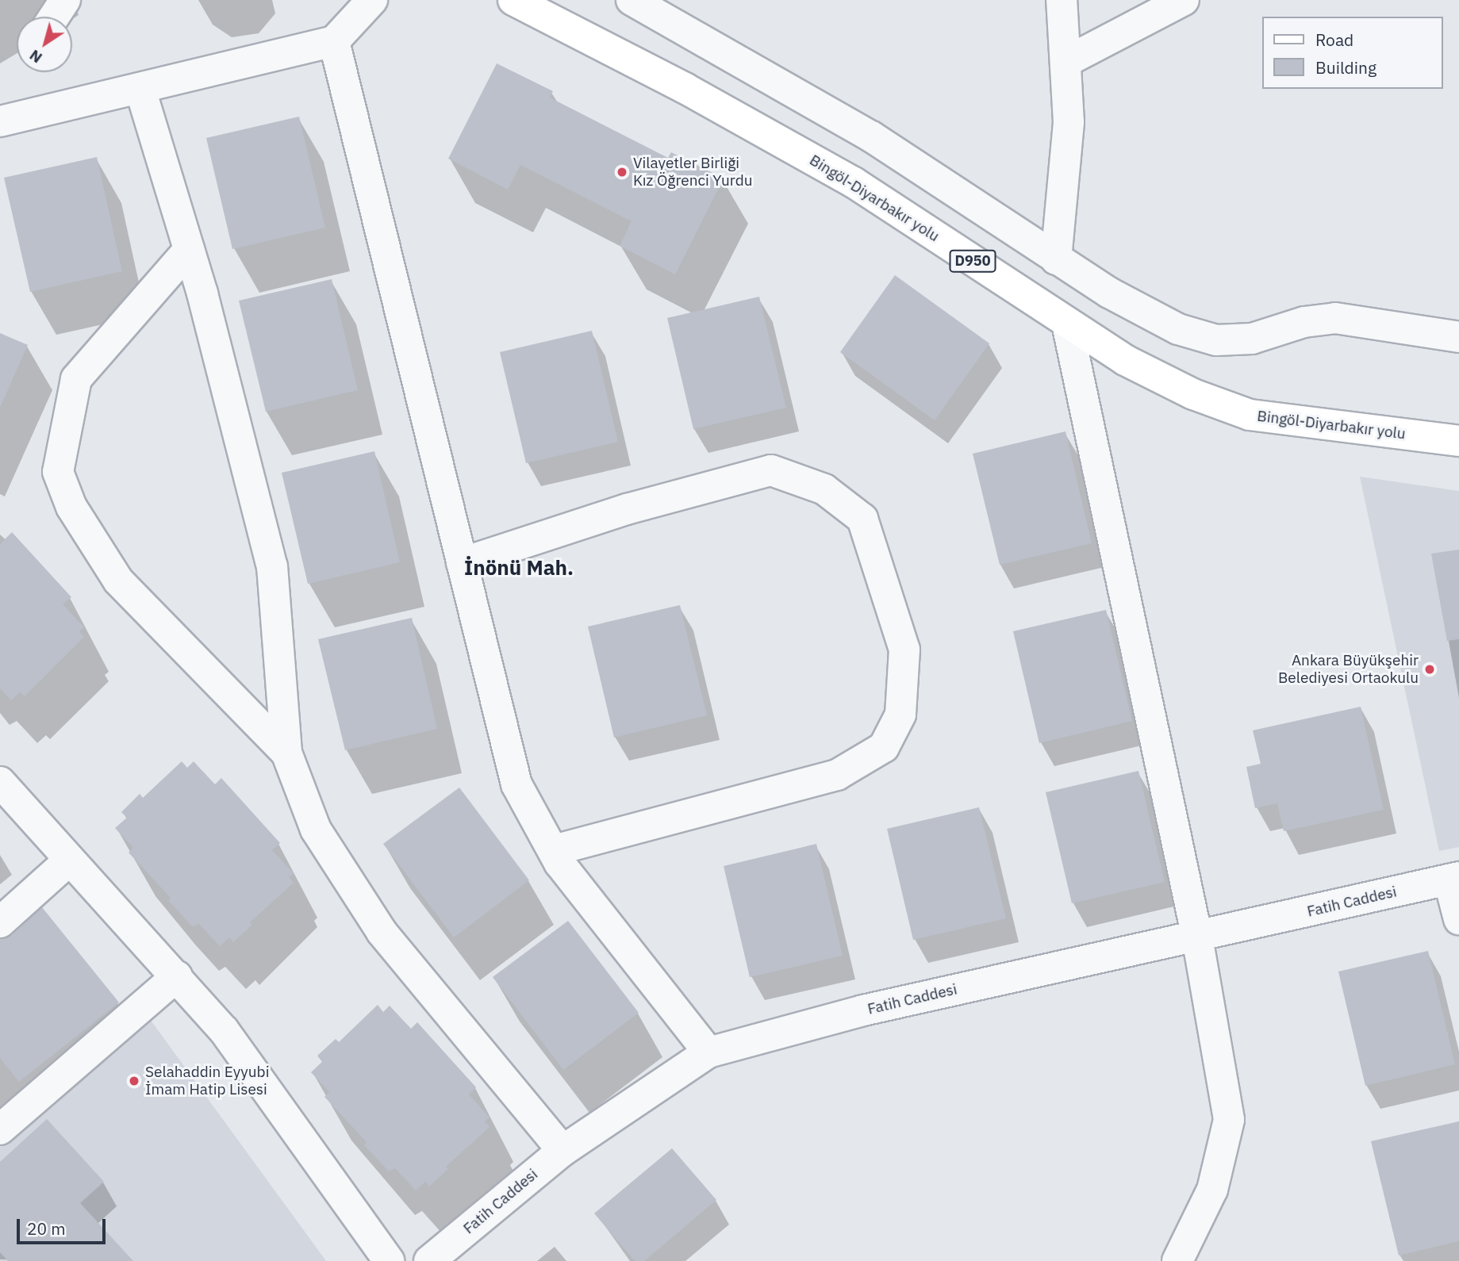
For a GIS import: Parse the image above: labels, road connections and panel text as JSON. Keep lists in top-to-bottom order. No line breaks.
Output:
{"streets":{"main road":["Bingöl-Diyarbakır yolu","D950"],"street":["Fatih Caddesi"]},"districts":["İnönü Mah."],"places":["Vilayetler Birliği Kız Öğrenci Yurdu","Ankara Büyükşehir Belediyesi Ortaokulu","Selahaddin Eyyubi İmam Hatip Lisesi"],"legend":["Road","Building"],"scale_bar":"20 m","north":"bottom left"}
